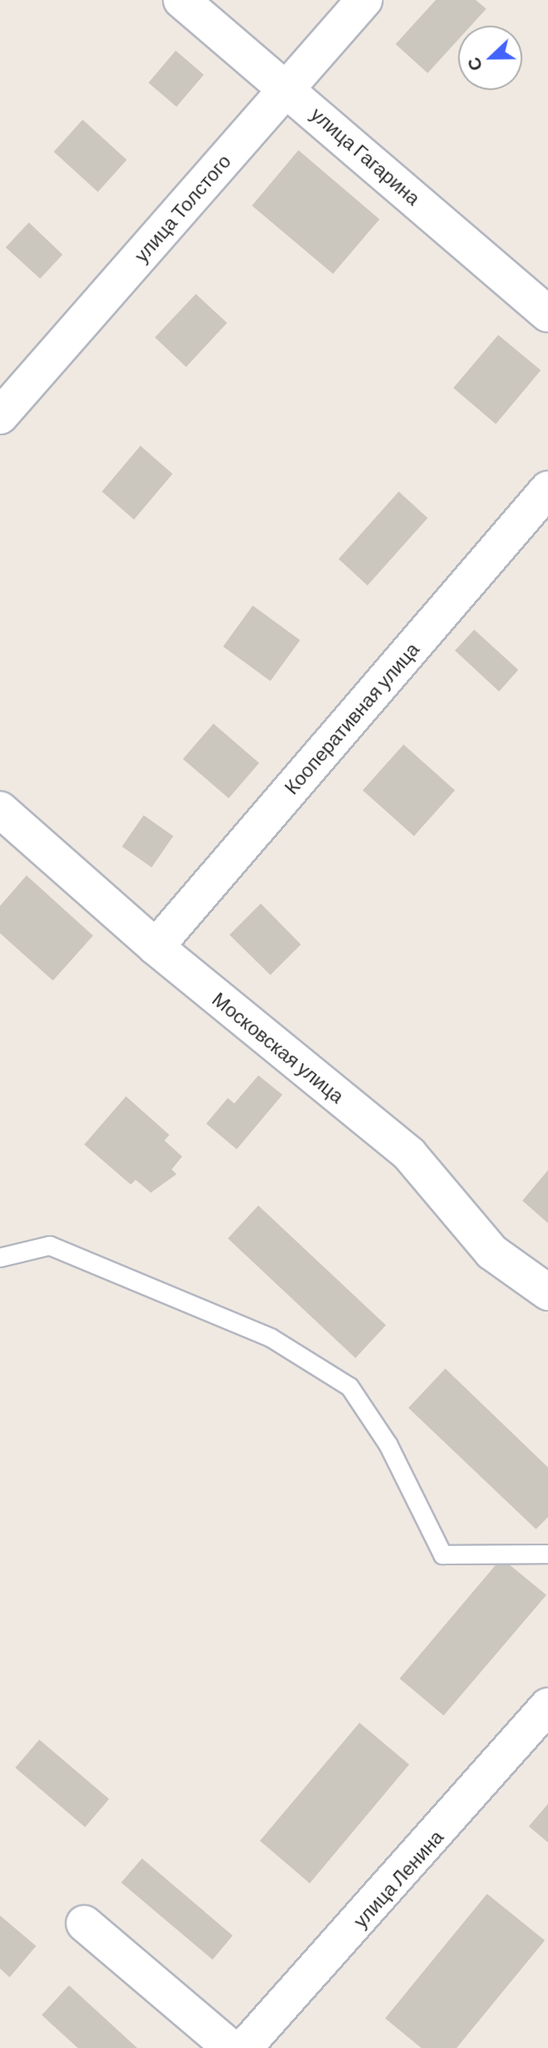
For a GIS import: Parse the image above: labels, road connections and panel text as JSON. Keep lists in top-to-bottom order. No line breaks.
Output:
{"streets":{"street":["улица Гагарина","улица Толстого","Кооперативная улица","Московская улица","улица Ленина"]},"crossings":[["улица Гагарина","улица Толстого"],["Кооперативная улица","Московская улица"]],"north":"left"}
